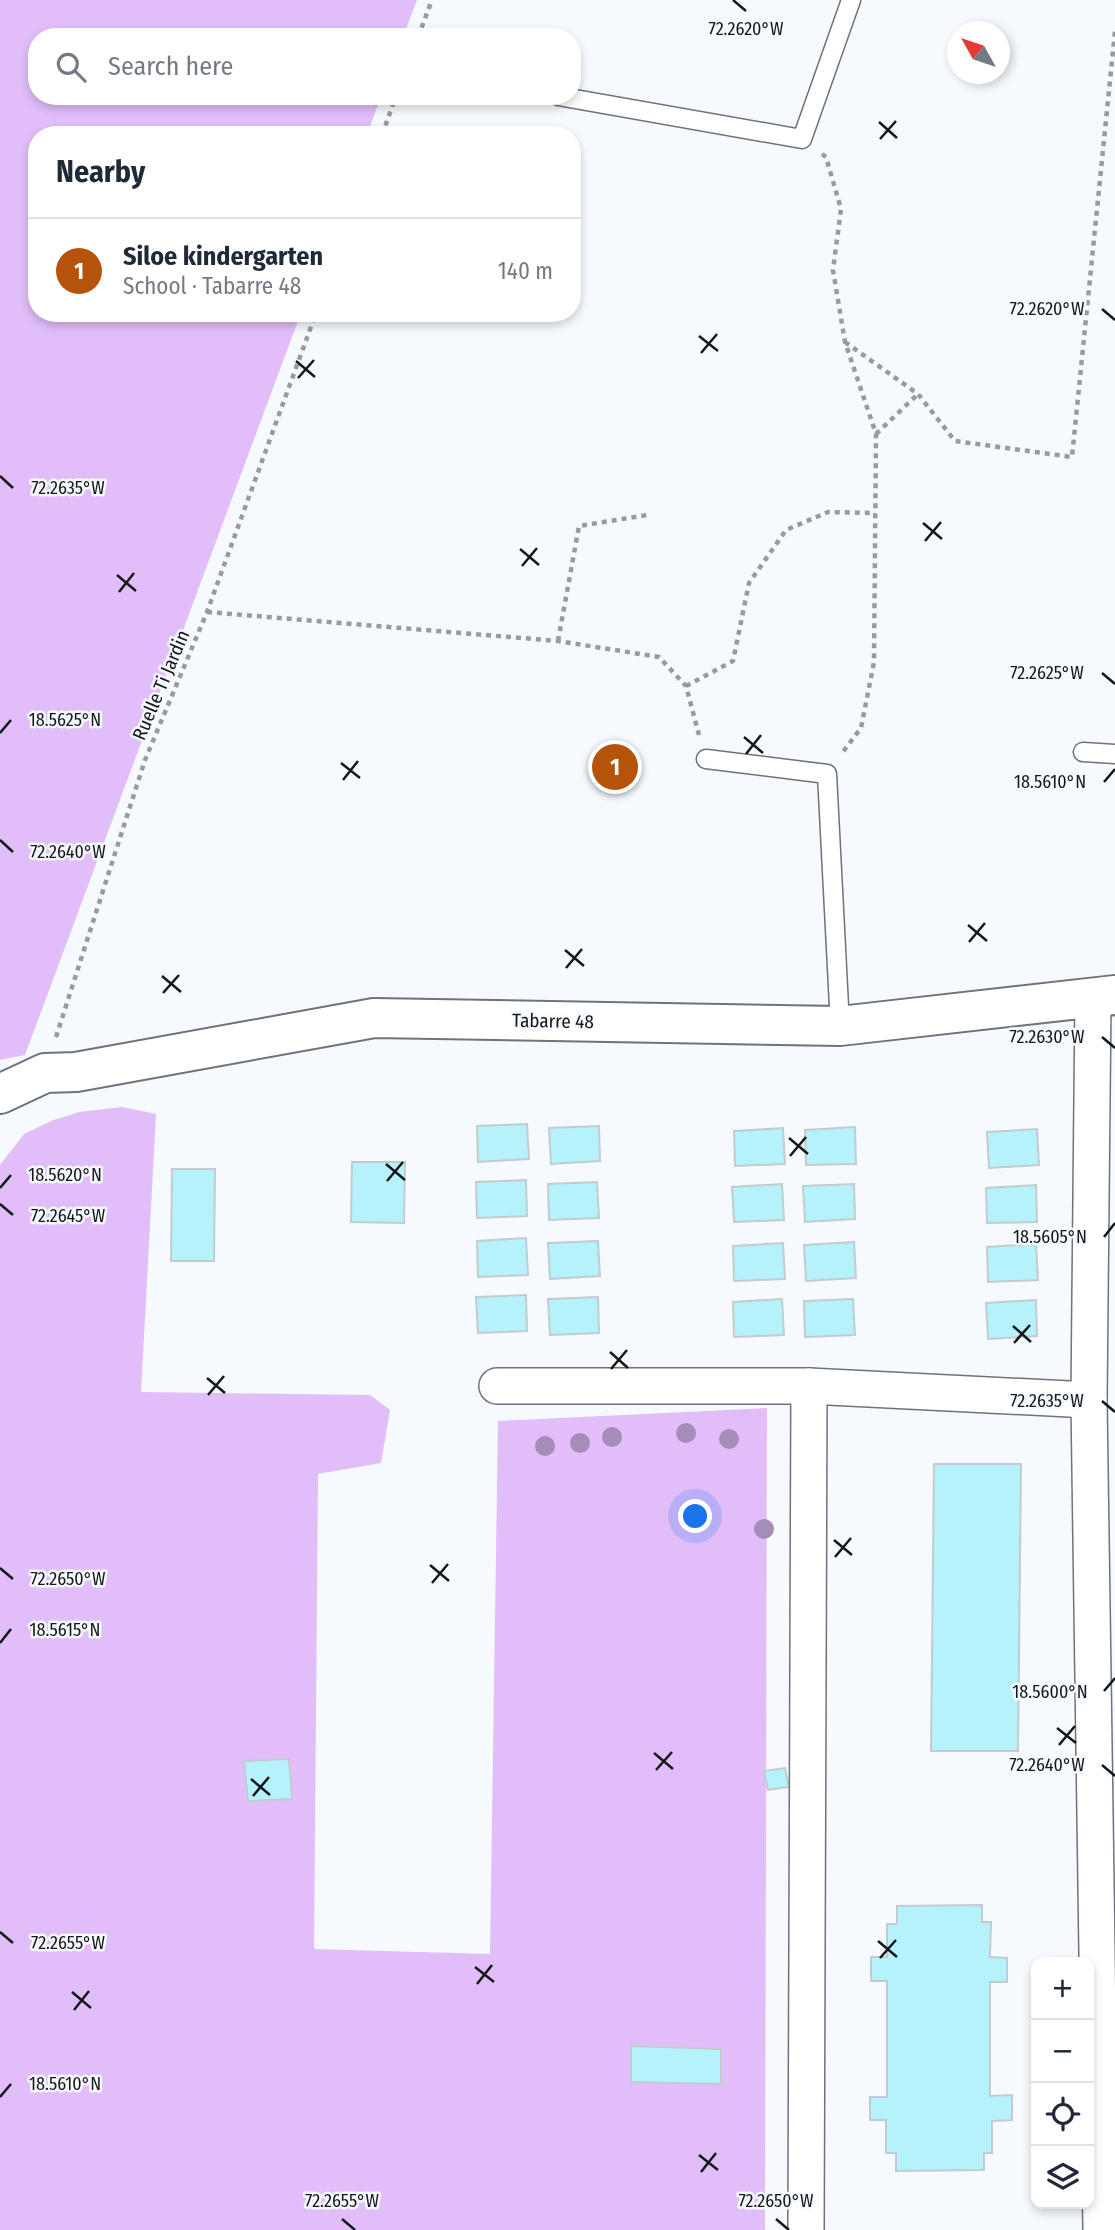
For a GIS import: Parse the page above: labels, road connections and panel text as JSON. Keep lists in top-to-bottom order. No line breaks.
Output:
{"streets":{"street":["Tabarre 48"],"path":["Ruelle Ti Jardin"]},"crossings":[["Ruelle Ti Jardin","Tabarre 48"]],"north":"top left","page":{"search":"Search here","heading":"Nearby","list":[{"mark":"1","name":"Siloe kindergarten","note":"School · Tabarre 48","value":"140 m"}],"pins":"1","map_buttons":["+","−"]},"coordinates":["72.2620°W","72.2635°W","72.2625°W","18.5625°N","18.5610°N","72.2640°W","72.2630°W","18.5620°N","72.2645°W","18.5605°N","72.2650°W","18.5615°N","18.5600°N","72.2655°W"]}
